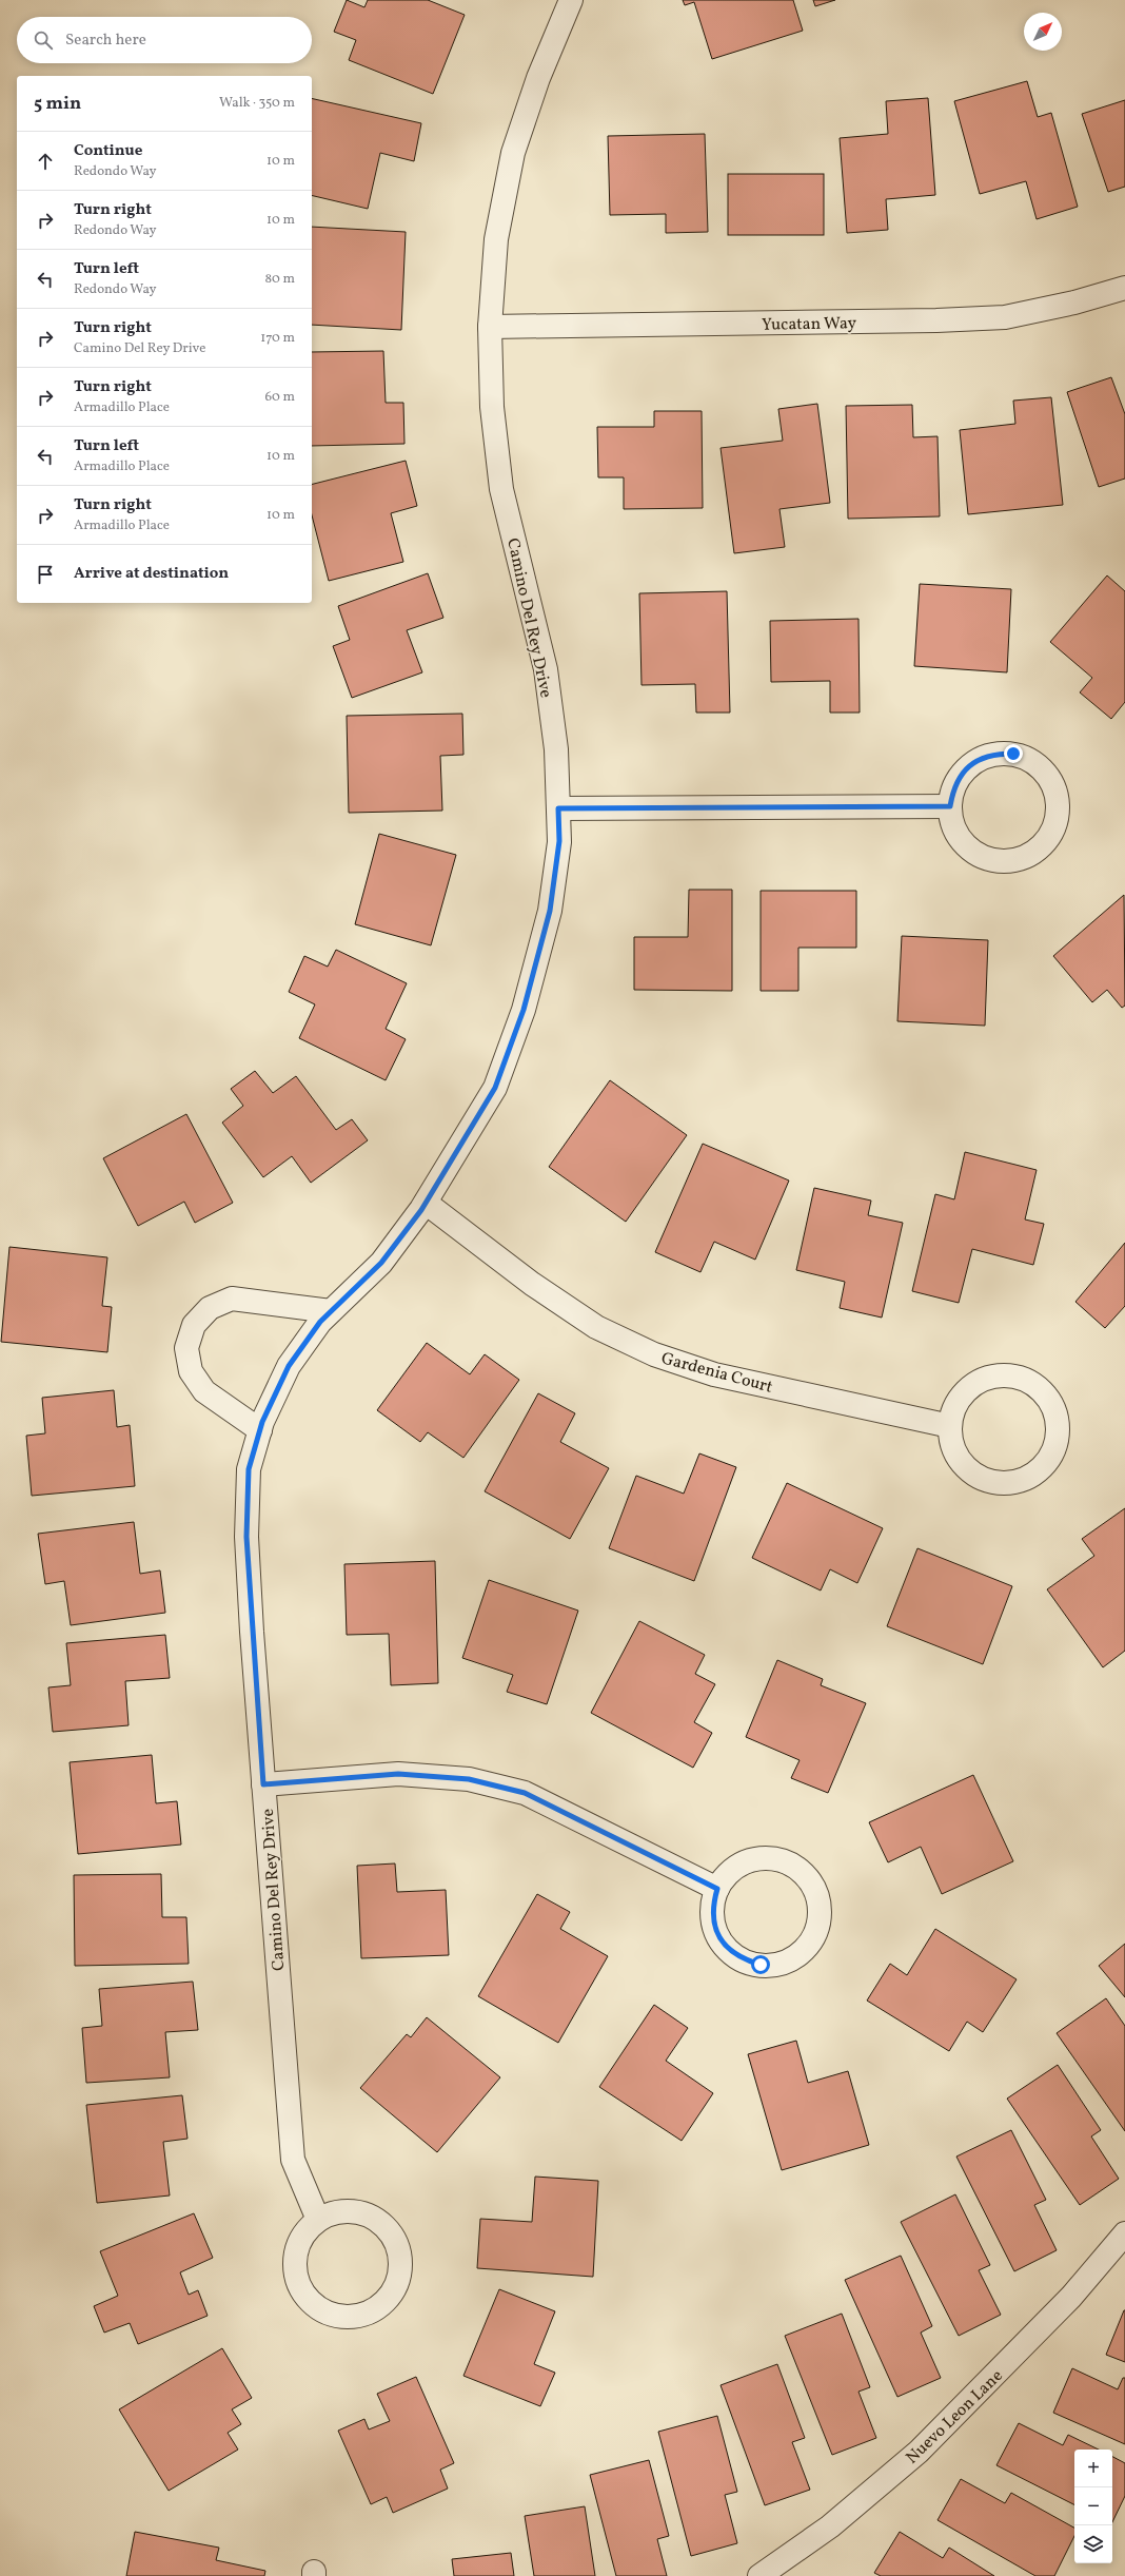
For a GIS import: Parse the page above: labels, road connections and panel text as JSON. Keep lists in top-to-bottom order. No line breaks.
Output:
{"streets":{"street":["Yucatan Way","Camino Del Rey Drive","Gardenia Court","Nuevo Leon Lane"]},"crossings":[["Yucatan Way","Camino Del Rey Drive"],["Camino Del Rey Drive","Gardenia Court"]],"north":"top right","page":{"search":"Search here","heading":["5 min","Walk · 350 m"],"list":[["Continue","Redondo Way","10 m"],["Turn right","Redondo Way","10 m"],["Turn left","Redondo Way","80 m"],["Turn right","Camino Del Rey Drive","170 m"],["Turn right","Armadillo Place","60 m"],["Turn left","Armadillo Place","10 m"],["Turn right","Armadillo Place","10 m"],"Arrive at destination"],"map_buttons":["+","−"]}}
